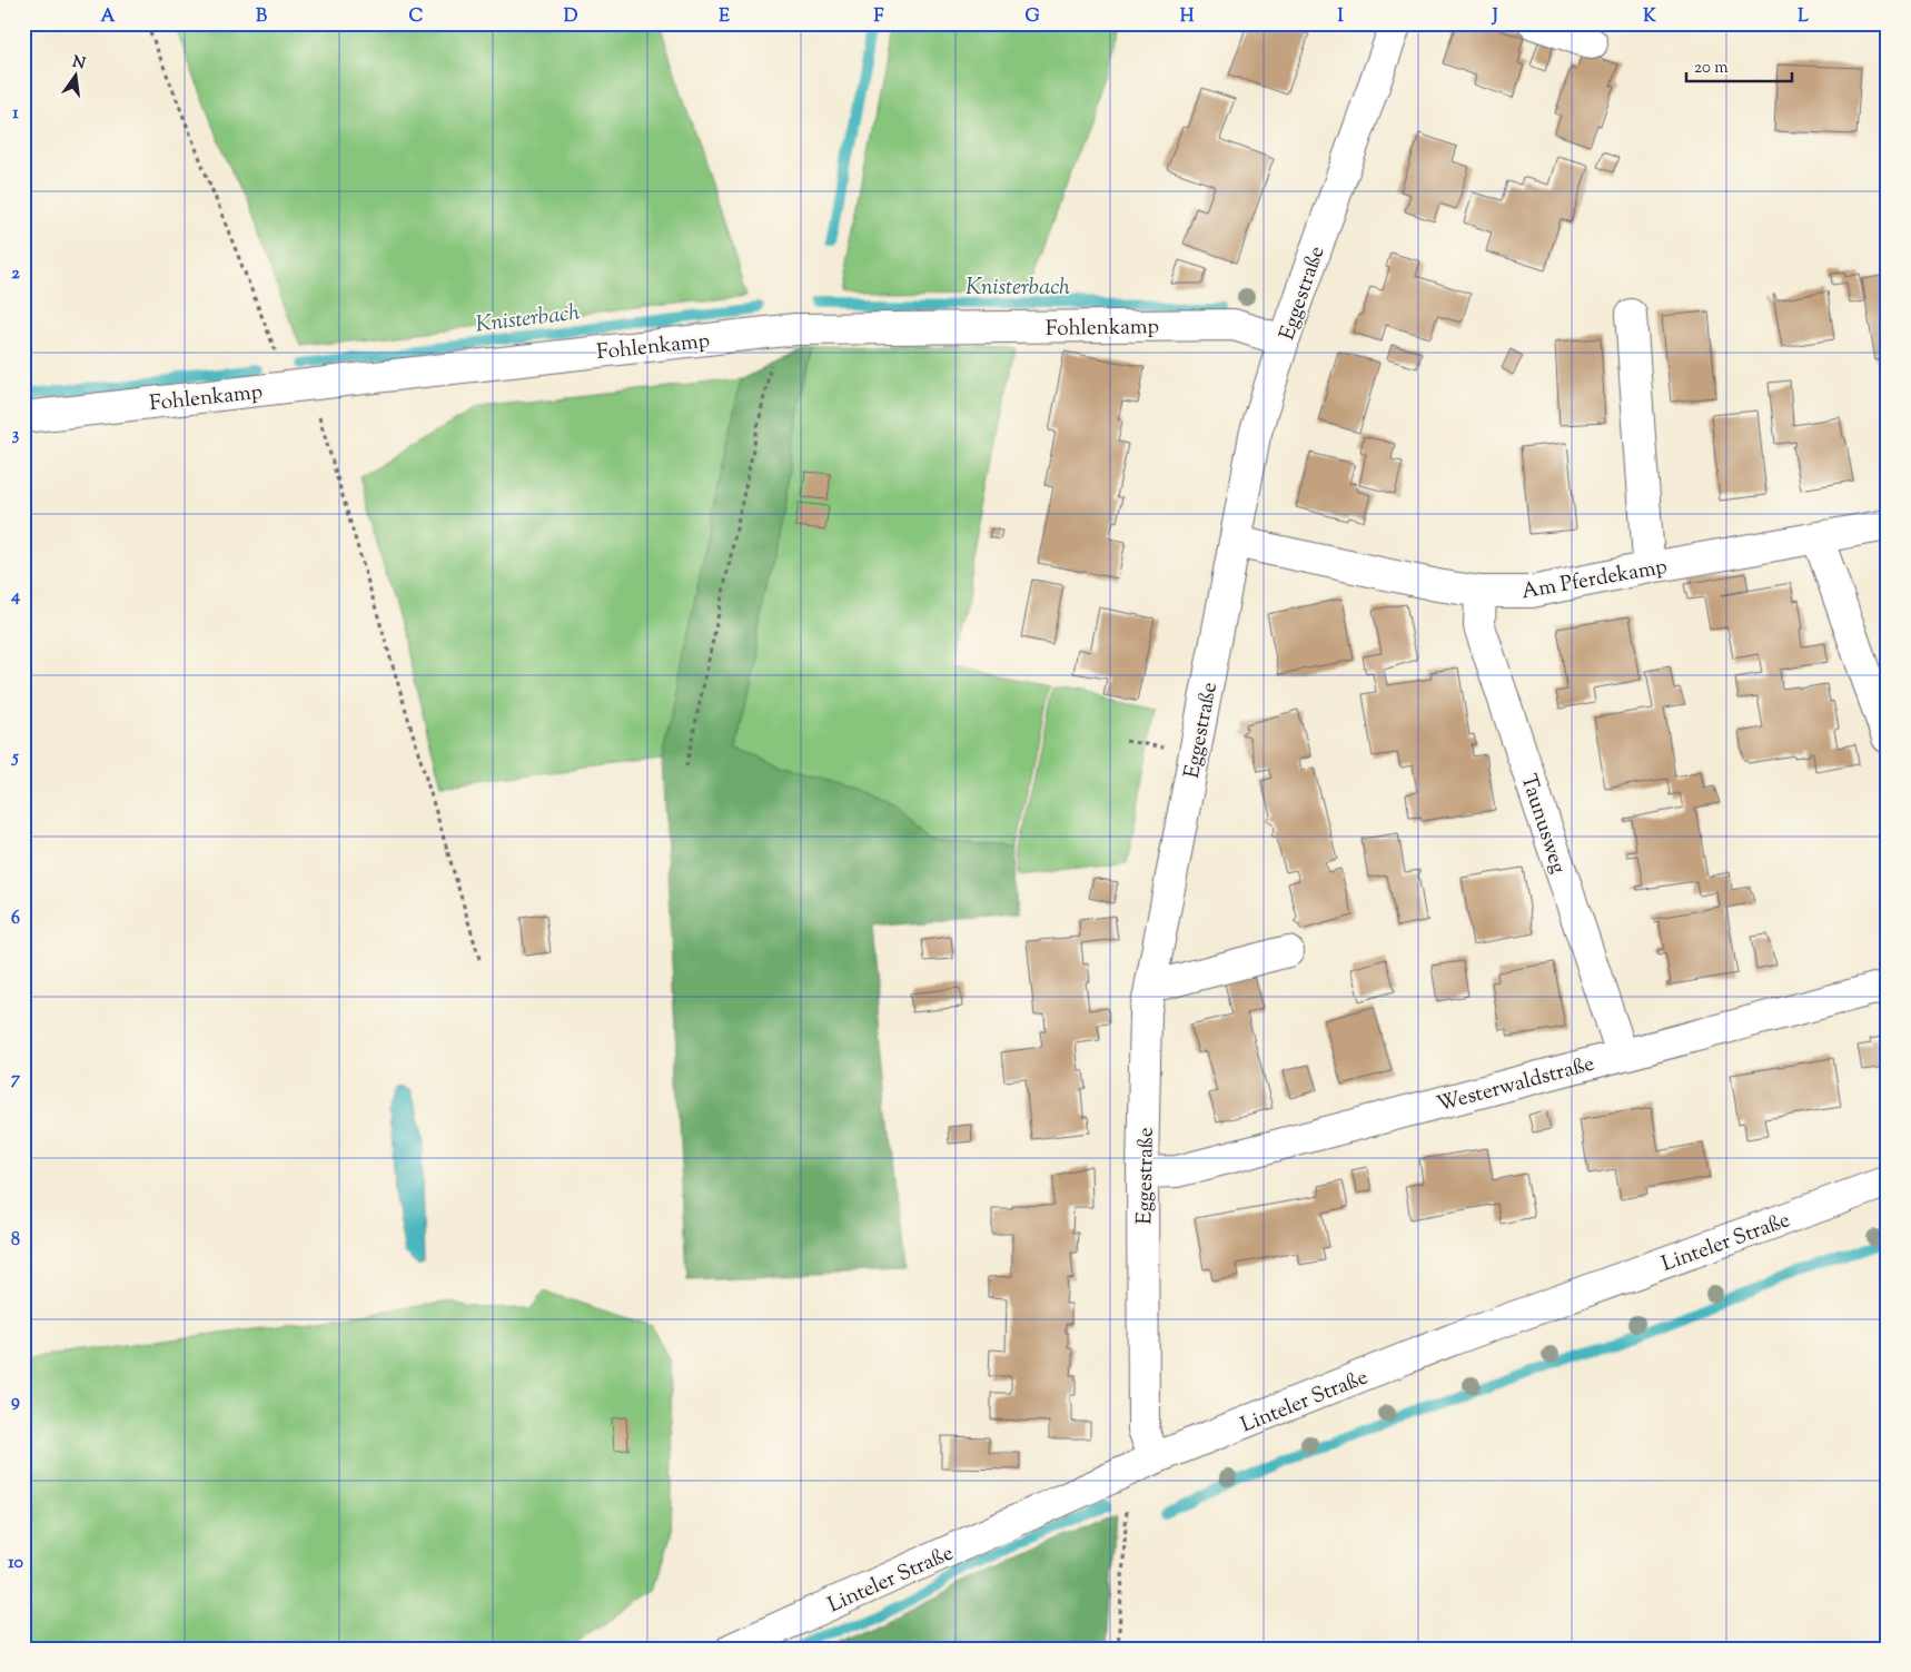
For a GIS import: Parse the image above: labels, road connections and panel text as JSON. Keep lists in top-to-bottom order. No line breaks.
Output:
{"streets":{"street":["Eggestraße","Fohlenkamp","Am Pferdekamp","Taunusweg","Westerwaldstraße","Linteler Straße"]},"crossings":[["Eggestraße","Fohlenkamp"],["Eggestraße","Am Pferdekamp"],["Eggestraße","Westerwaldstraße"],["Eggestraße","Linteler Straße"],["Am Pferdekamp","Taunusweg"],["Taunusweg","Westerwaldstraße"]],"water":["Knisterbach"],"scale_bar":"20 m","north":"top","grid":{"columns":["A","B","C","D","E","F","G","H","I","J","K","L"],"rows":["1","2","3","4","5","6","7","8","9","10"]}}
